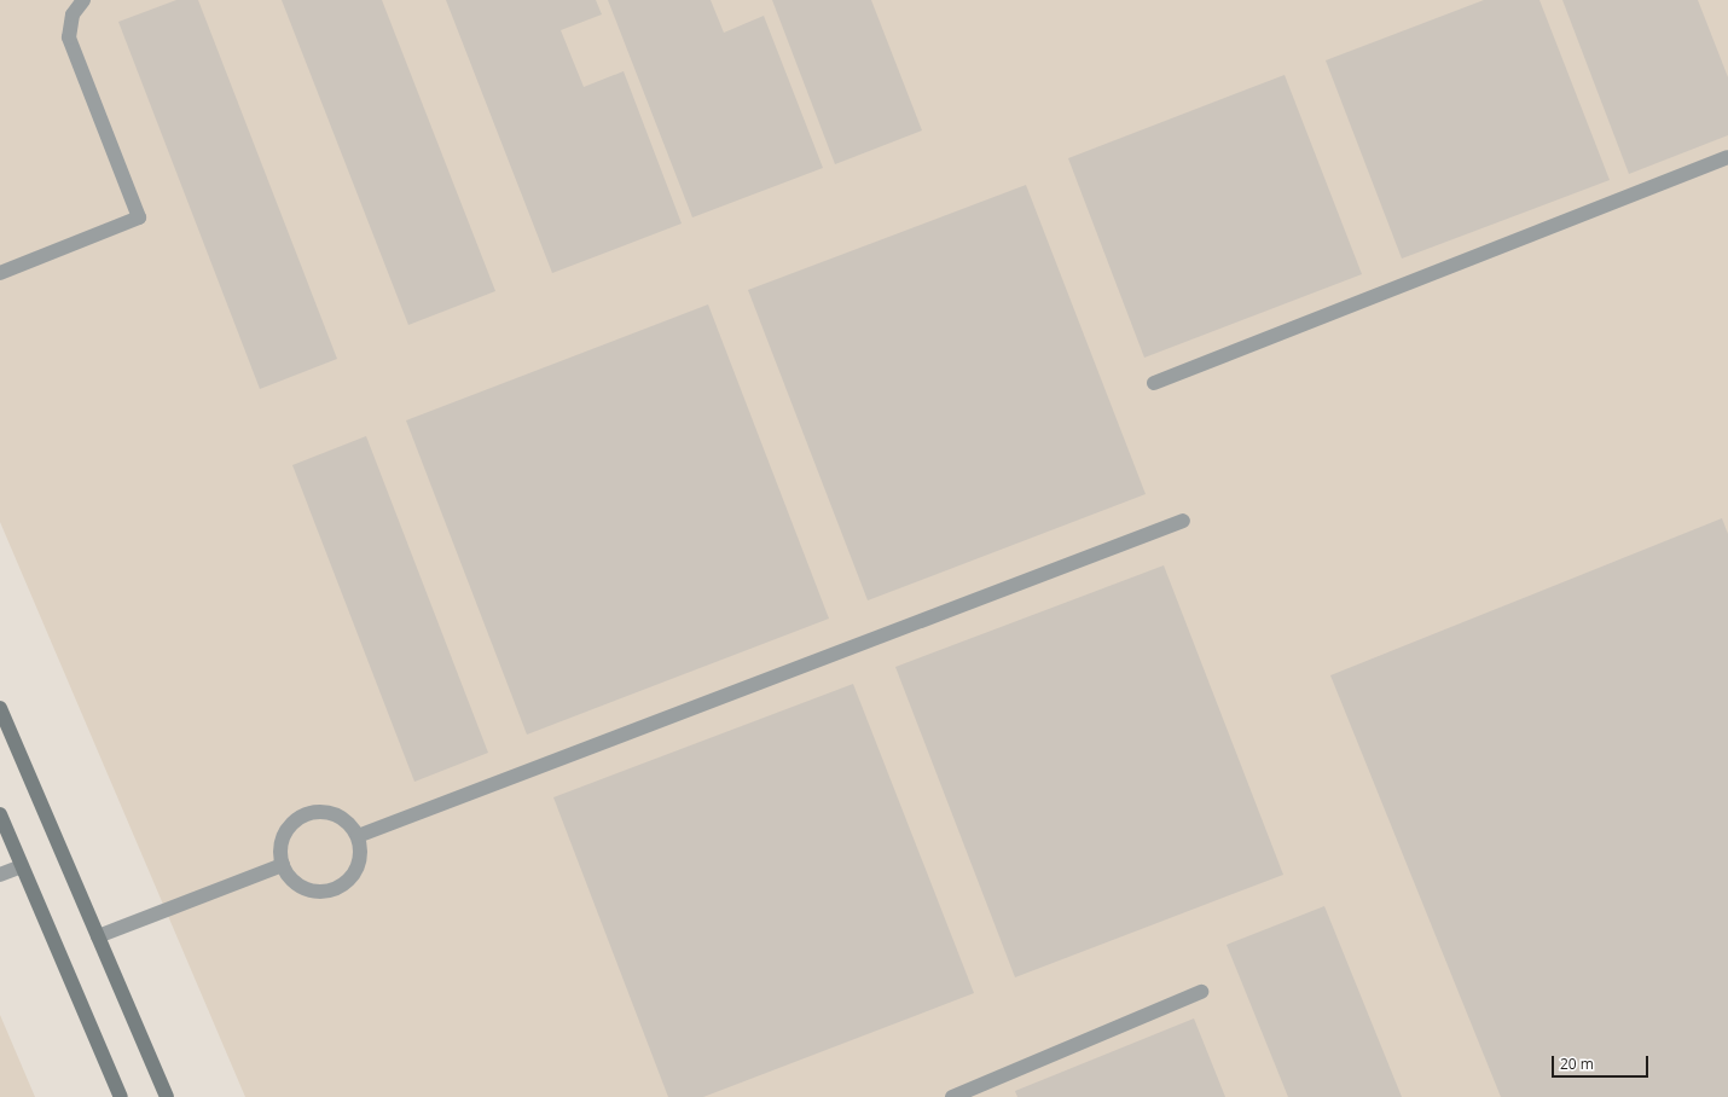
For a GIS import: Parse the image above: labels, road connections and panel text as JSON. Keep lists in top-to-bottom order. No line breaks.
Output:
{"scale_bar":"20 m"}
